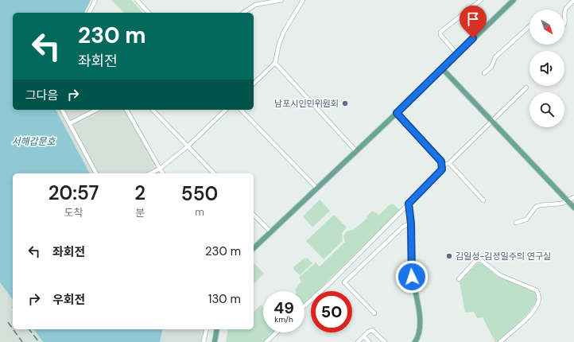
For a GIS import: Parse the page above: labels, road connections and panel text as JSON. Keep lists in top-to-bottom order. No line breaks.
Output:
{"water":["서해갑문호"],"places":["남포시인민위원회","김일성-김정일주의 연구실"],"north":"bottom right","page":{"turn":["230 m","좌회전"],"then":"그다음","eta":["20:57","도착","2","분","550","m"],"list":[{"name":"좌회전","value":"230 m"},{"name":"우회전","value":"130 m"}],"speed":"49 km/h","limit":"50"}}
